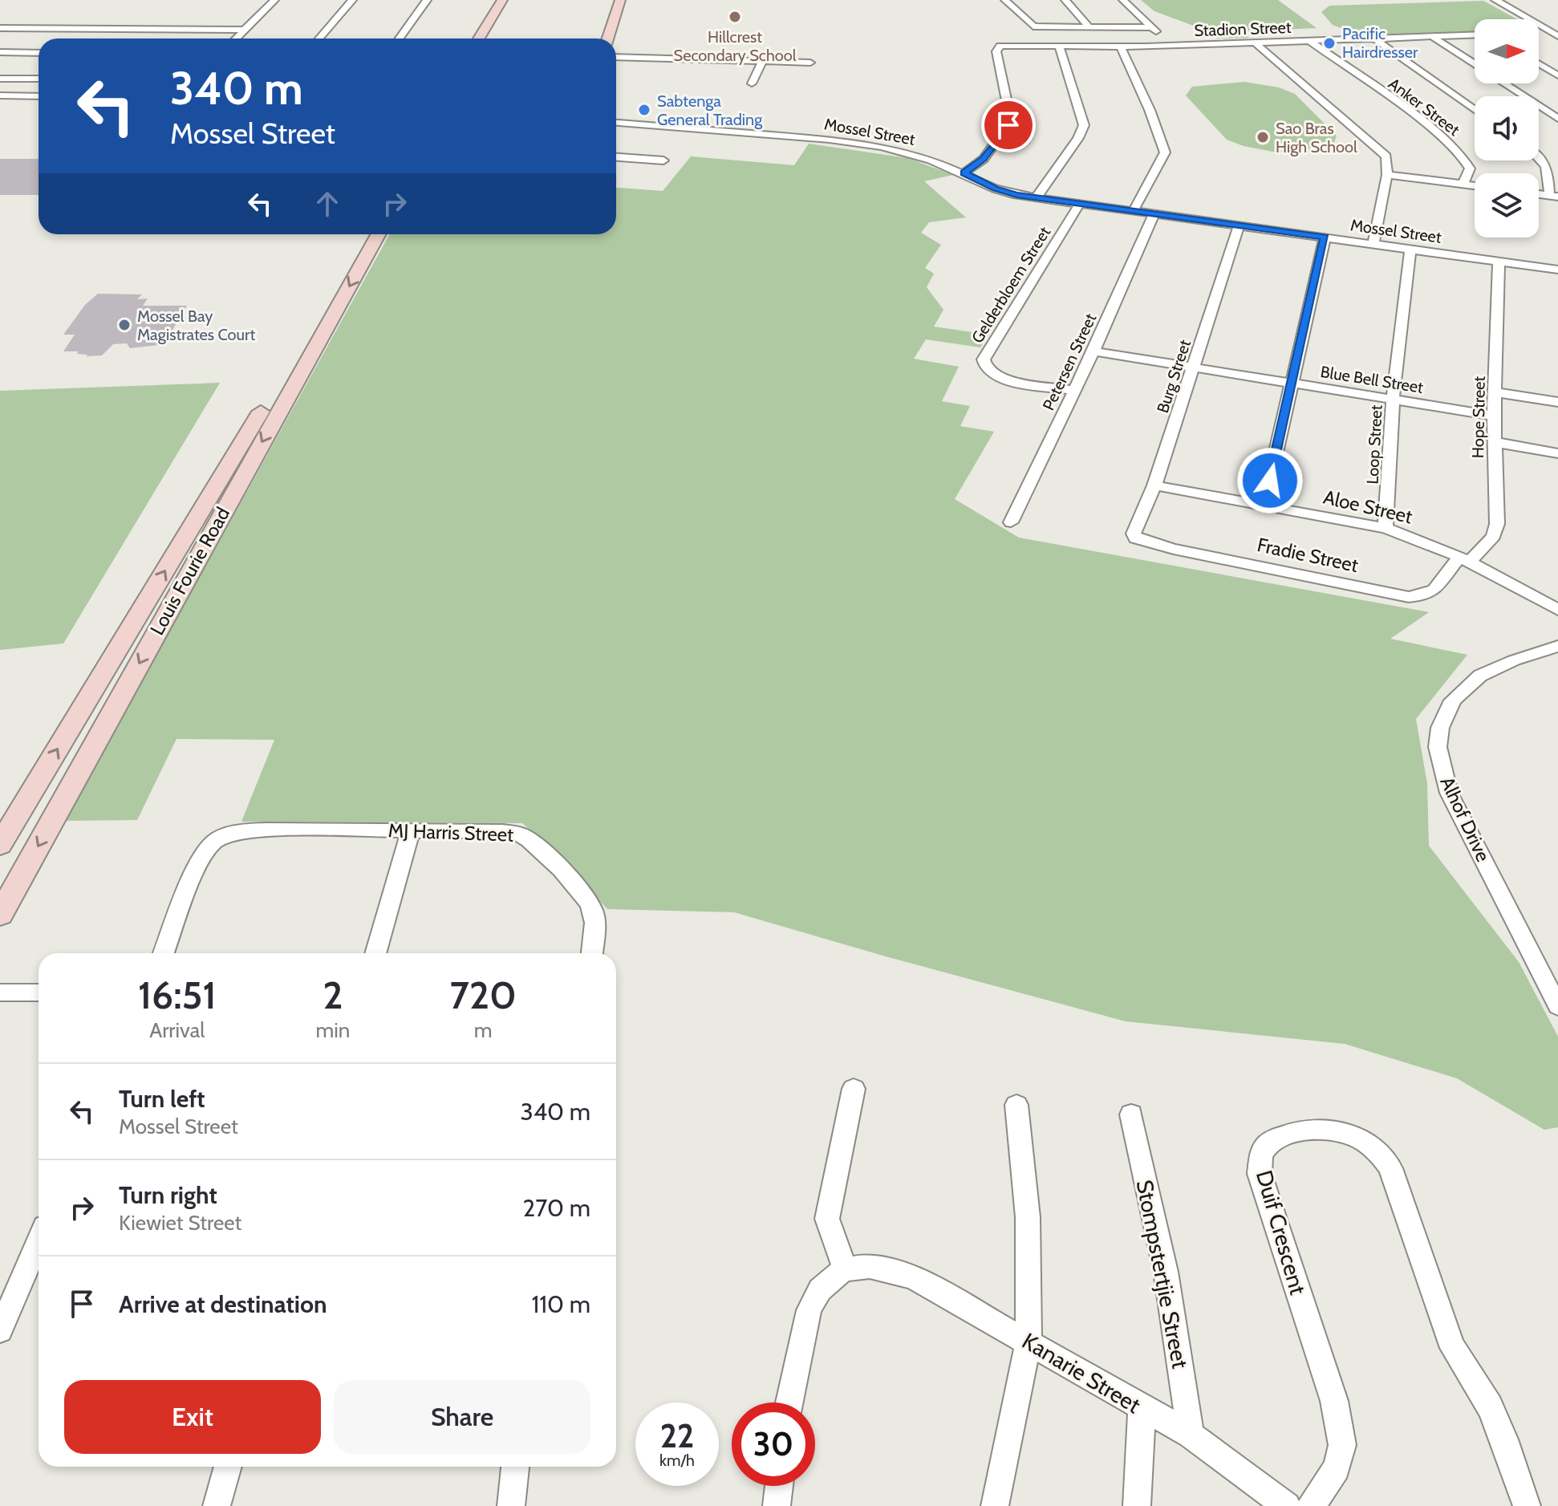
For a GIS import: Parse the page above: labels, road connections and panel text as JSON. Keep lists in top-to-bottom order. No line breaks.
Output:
{"streets":{"main road":["Louis Fourie Road"],"street":["Stadion Street","Anker Street","Mossel Street","Gelderbloem Street","Petersen Street","Burg Street","Blue Bell Street","Hope Street","Loop Street","Aloe Street","Fradie Street","Alhof Drive","MJ Harris Street","Duif Crescent","Stompstertjie Street","Kanarie Street"]},"crossings":[["Stadion Street","Anker Street"],["Stadion Street","Mossel Street"],["Mossel Street","Gelderbloem Street"],["Mossel Street","Petersen Street"],["Mossel Street","Burg Street"],["Mossel Street","Hope Street"],["Mossel Street","Loop Street"],["Gelderbloem Street","Petersen Street"],["Petersen Street","Blue Bell Street"],["Burg Street","Blue Bell Street"],["Burg Street","Aloe Street"],["Burg Street","Fradie Street"],["Blue Bell Street","Hope Street"],["Blue Bell Street","Loop Street"],["Hope Street","Aloe Street"],["Hope Street","Fradie Street"],["Loop Street","Aloe Street"],["Aloe Street","Fradie Street"],["Stompstertjie Street","Kanarie Street"]],"places":["Hillcrest Secondary School","Pacific Hairdresser","Sabtenga General Trading","Sao Bras High School","Mossel Bay Magistrates Court"],"north":"right","page":{"turn":["340 m","Mossel Street"],"eta":["16:51","Arrival","2","min","720","m"],"list":[{"name":"Turn left","note":"Mossel Street","value":"340 m"},{"name":"Turn right","note":"Kiewiet Street","value":"270 m"},{"name":"Arrive at destination","value":"110 m"}],"buttons":["Exit","Share"],"speed":"22 km/h","limit":"30"}}
